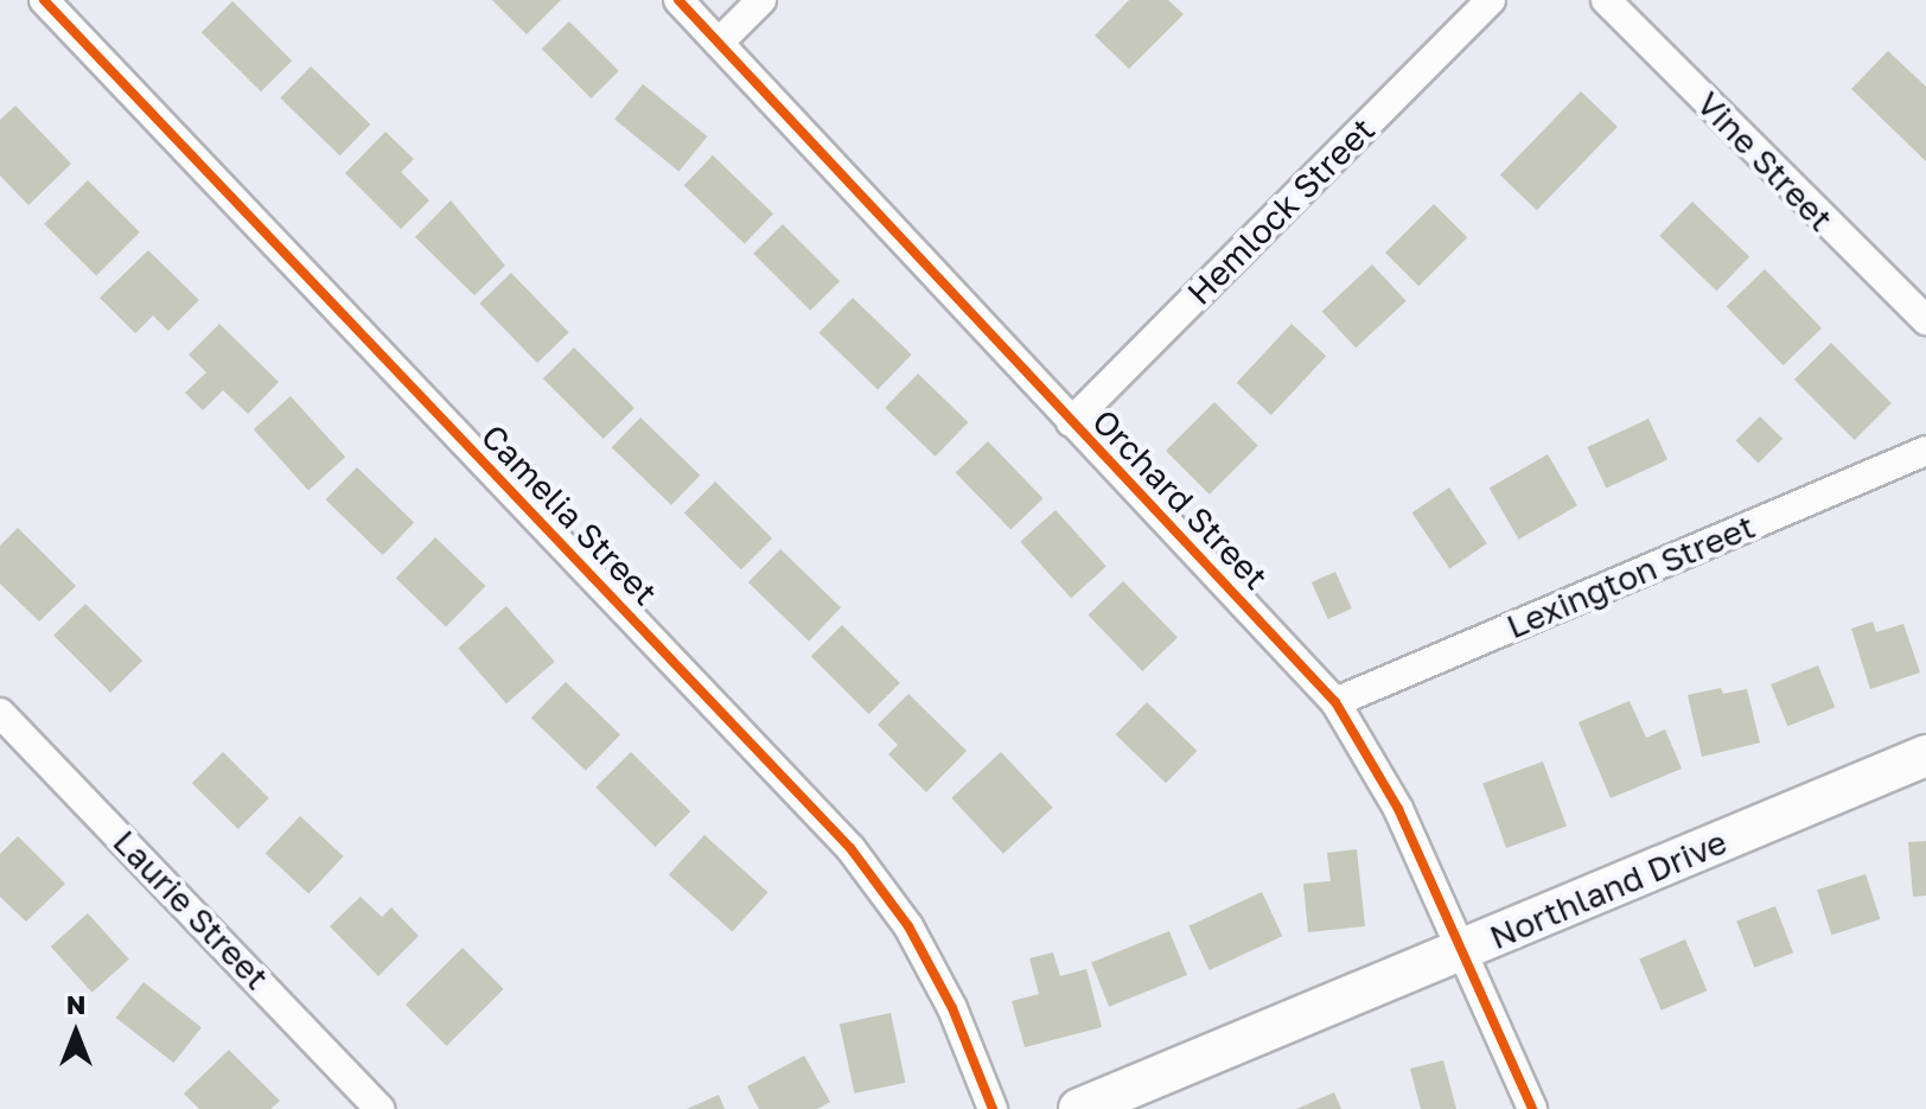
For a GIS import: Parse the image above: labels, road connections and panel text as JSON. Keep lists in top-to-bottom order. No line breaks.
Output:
{"streets":{"street":["Vine Street","Hemlock Street","Orchard Street","Camelia Street","Lexington Street","Northland Drive","Laurie Street"]},"crossings":[["Hemlock Street","Orchard Street"],["Orchard Street","Lexington Street"],["Orchard Street","Northland Drive"]],"north":"top"}
